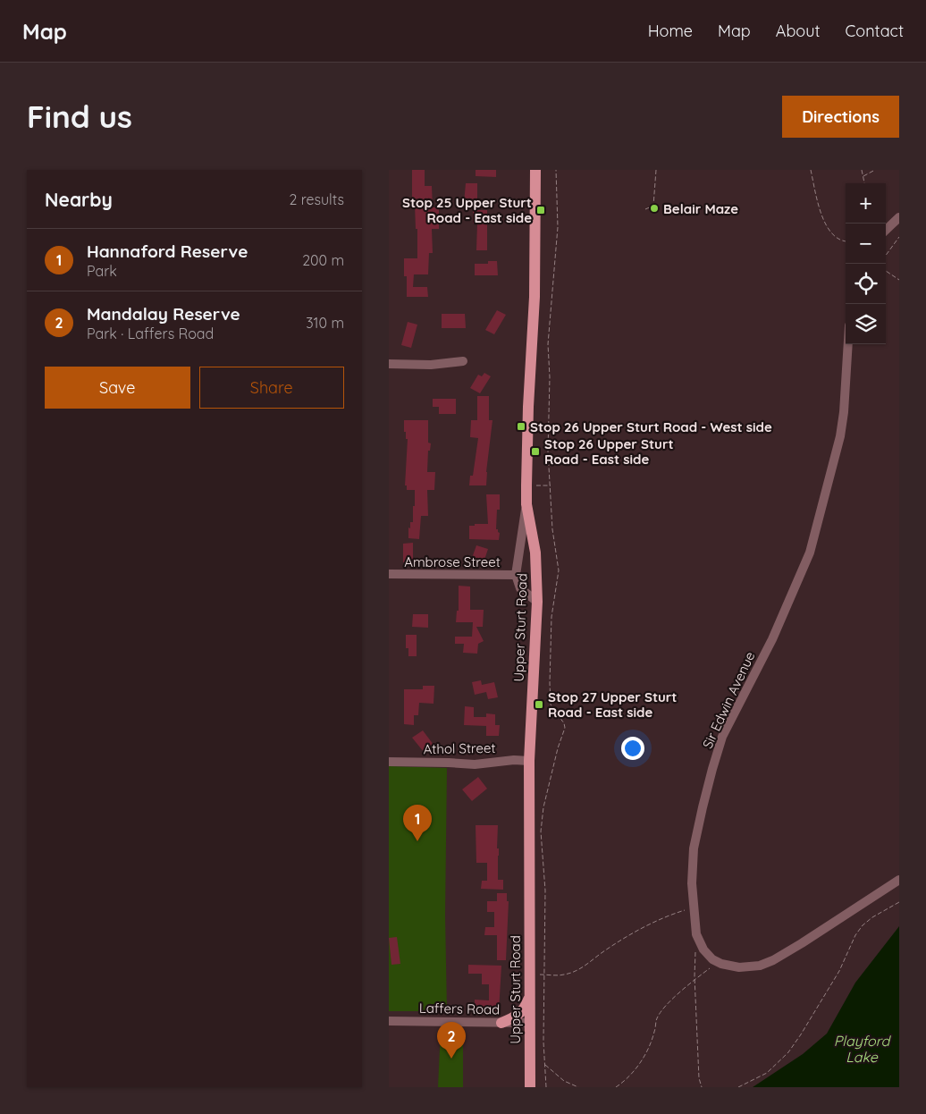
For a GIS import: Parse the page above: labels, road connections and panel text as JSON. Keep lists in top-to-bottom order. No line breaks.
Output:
{"streets":{"main road":["Upper Sturt Road"],"street":["Ambrose Street","Sir Edwin Avenue","Athol Street","Laffers Road"]},"crossings":[["Ambrose Street","Upper Sturt Road"],["Upper Sturt Road","Athol Street"],["Upper Sturt Road","Laffers Road"]],"water":["Playford Lake"],"places":{"other":["Belair Maze"],"transit":["Stop 25 Upper Sturt Road - East side","Stop 26 Upper Sturt Road - West side","Stop 26 Upper Sturt Road - East side","Stop 27 Upper Sturt Road - East side"]},"page":{"header":"Map","nav":["Home","Map","About","Contact"],"buttons":["Directions",["Save","Share"]],"title":"Find us","heading":["Nearby","2 results"],"map_buttons":["+","−"],"list":[{"mark":"1","name":"Hannaford Reserve","note":"Park","value":"200 m"},{"mark":"2","name":"Mandalay Reserve","note":"Park · Laffers Road","value":"310 m"}],"pins":["1","2"]}}
